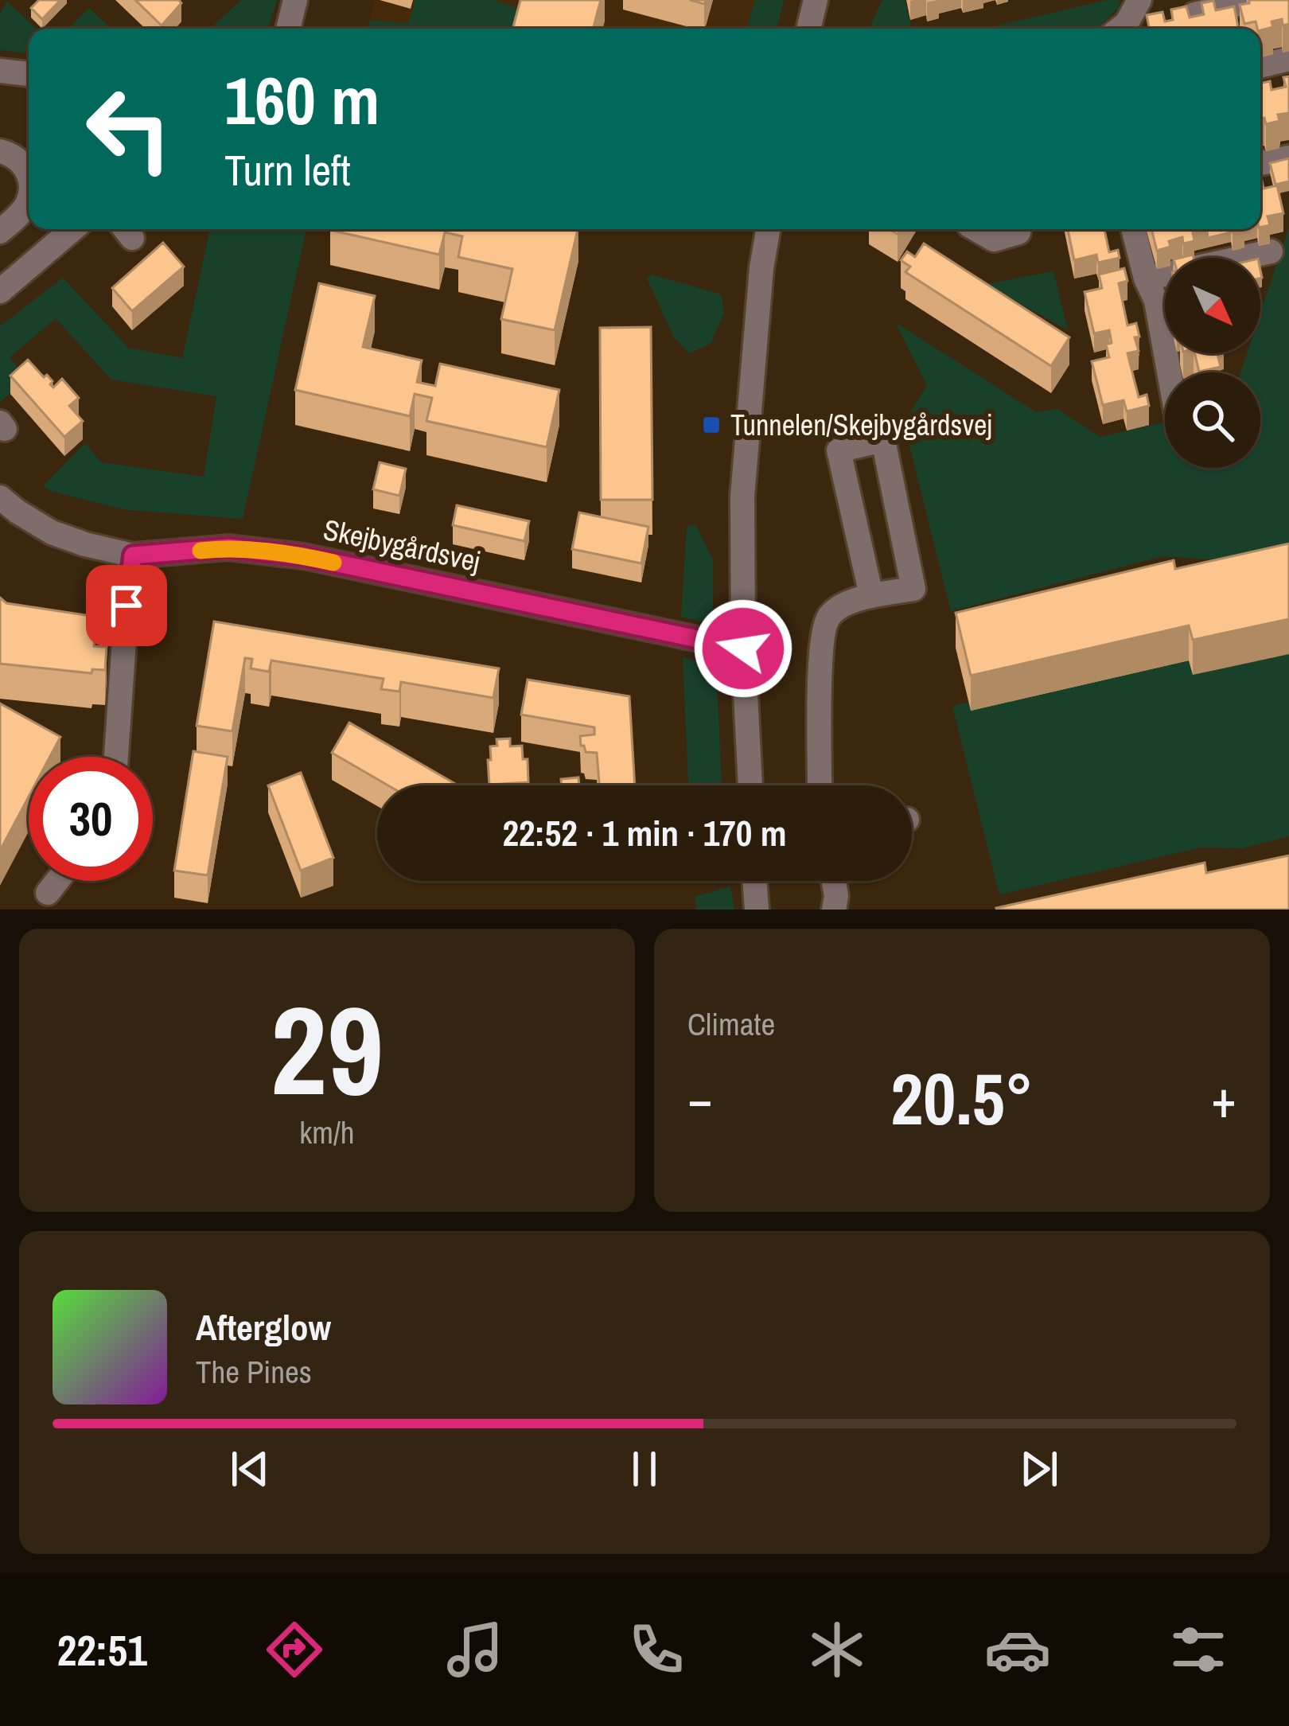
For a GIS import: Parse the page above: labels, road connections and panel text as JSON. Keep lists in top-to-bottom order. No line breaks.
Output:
{"streets":{"street":["Skejbygårdsvej"]},"places":{"transit":["Tunnelen/Skejbygårdsvej"]},"north":"bottom right","page":{"turn":["160 m","Turn left"],"limit":"30","trip":"22:52 · 1 min · 170 m","tile":[["29","km/h"],"Climate"],"heat":["−","20.5°","+"],"song":["Afterglow","The Pines"],"tabs":"22:51"}}
